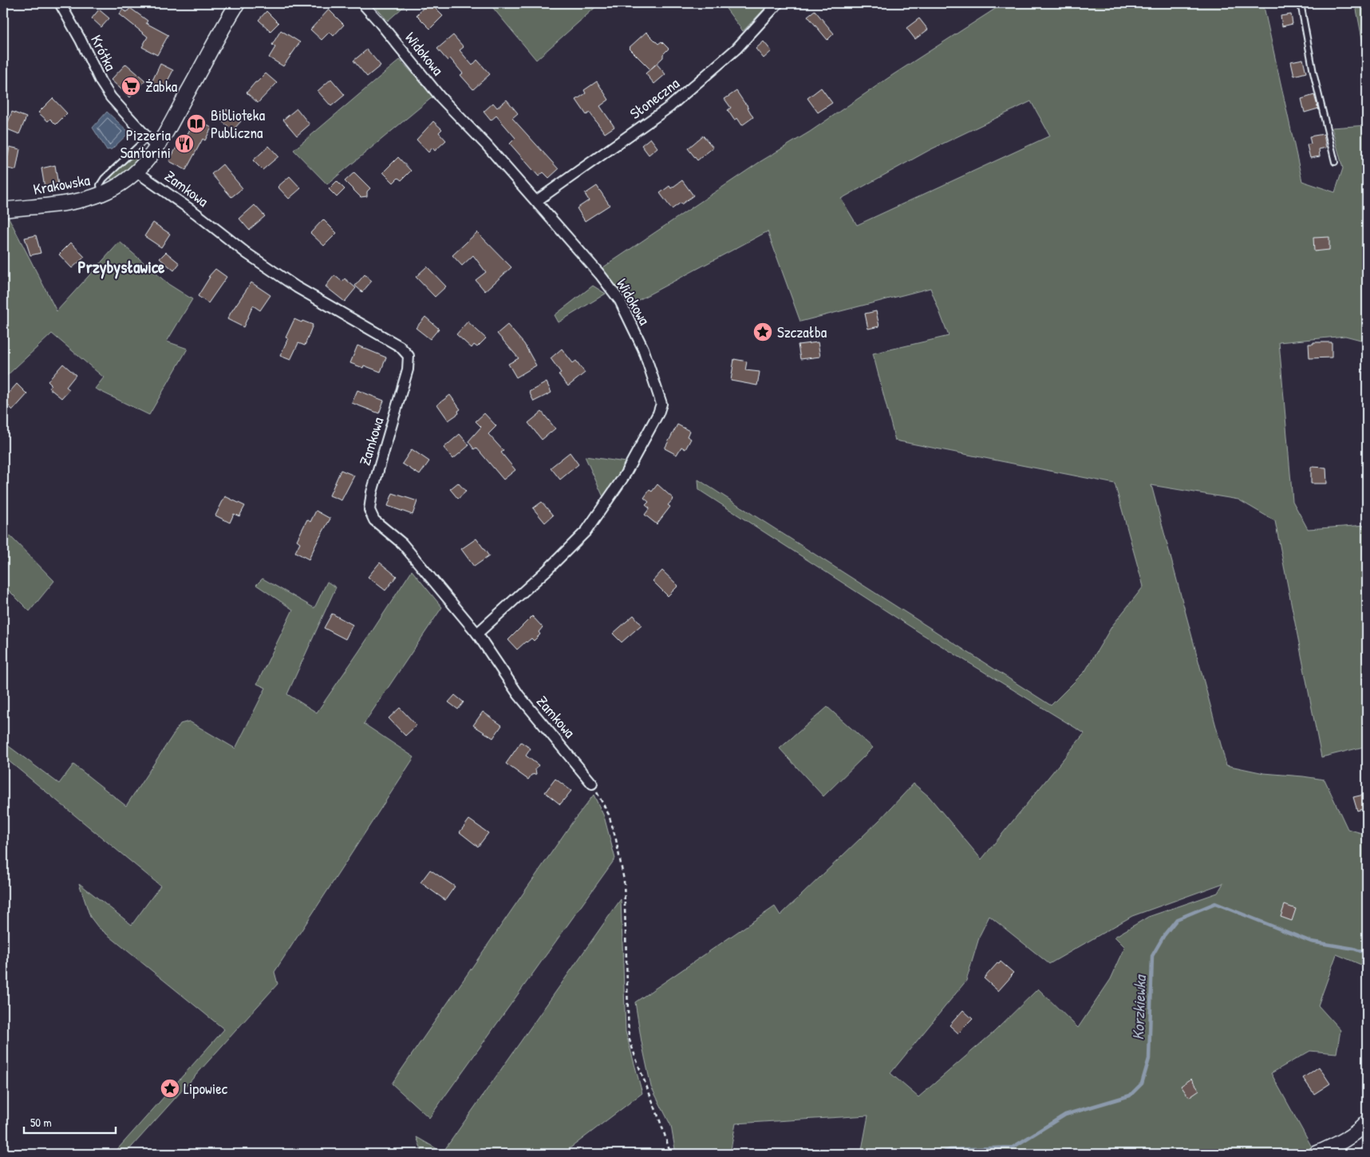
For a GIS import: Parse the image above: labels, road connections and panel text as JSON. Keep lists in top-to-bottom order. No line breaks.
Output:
{"streets":{"main road":["Krakowska"],"street":["Krótka","Widokowa","Słoneczna","Zamkowa"]},"crossings":[["Krótka","Krakowska"],["Widokowa","Słoneczna"],["Widokowa","Zamkowa"],["Krakowska","Zamkowa"]],"districts":["Przybysławice"],"water":["Korzkiewka"],"places":{"supermarket":["Żabka"],"library":["Biblioteka Publiczna"],"restaurant":["Pizzeria Santorini"],"place":["Szczałba","Lipowiec"]},"scale_bar":"50 m"}
